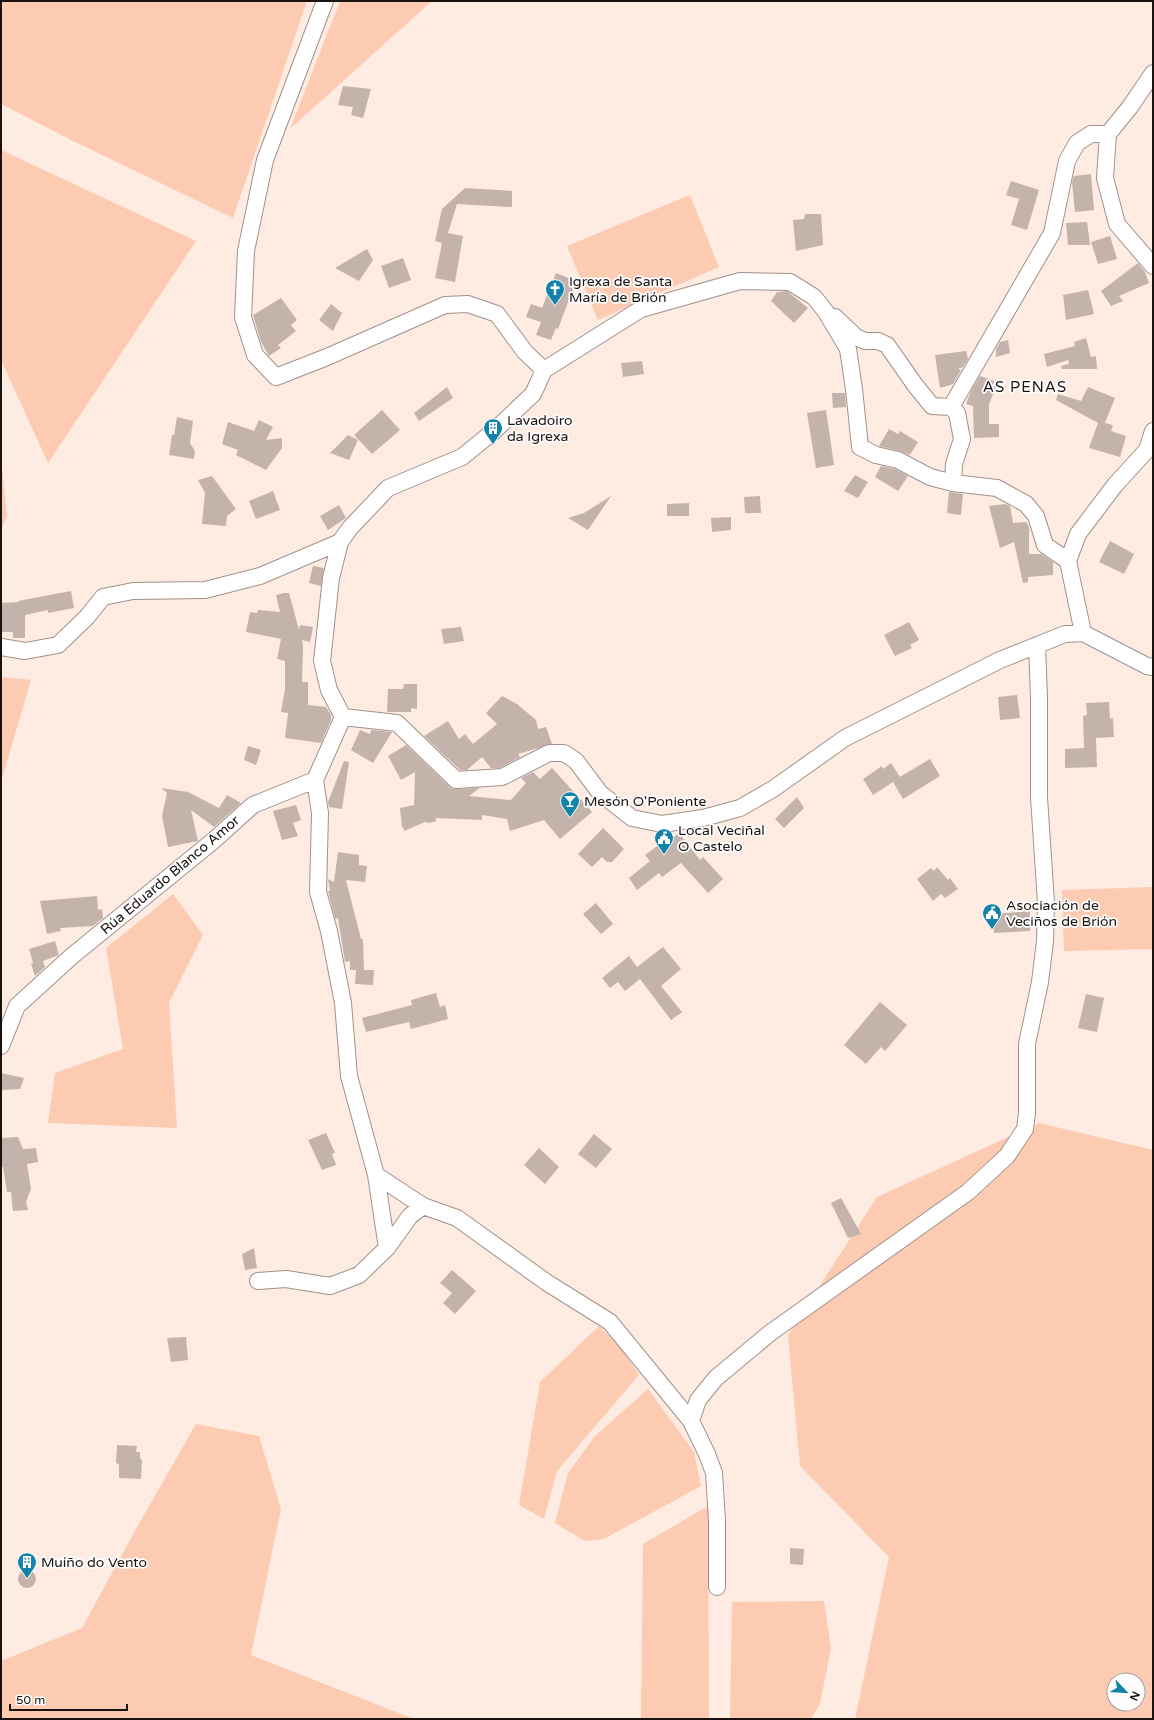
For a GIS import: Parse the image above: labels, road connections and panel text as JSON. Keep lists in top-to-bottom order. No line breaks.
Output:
{"streets":{"street":["Rúa Eduardo Blanco Amor"]},"districts":["AS PENAS"],"places":{"church":["Igrexa de Santa María de Brión"],"building":["Lavadoiro da Igrexa","Muíño do Vento"],"bar":["Mesón O'Poniente"],"public building":["Local Veciñal O Castelo","Asociación de Veciños de Brión"]},"scale_bar":"50 m","north":"bottom right"}
